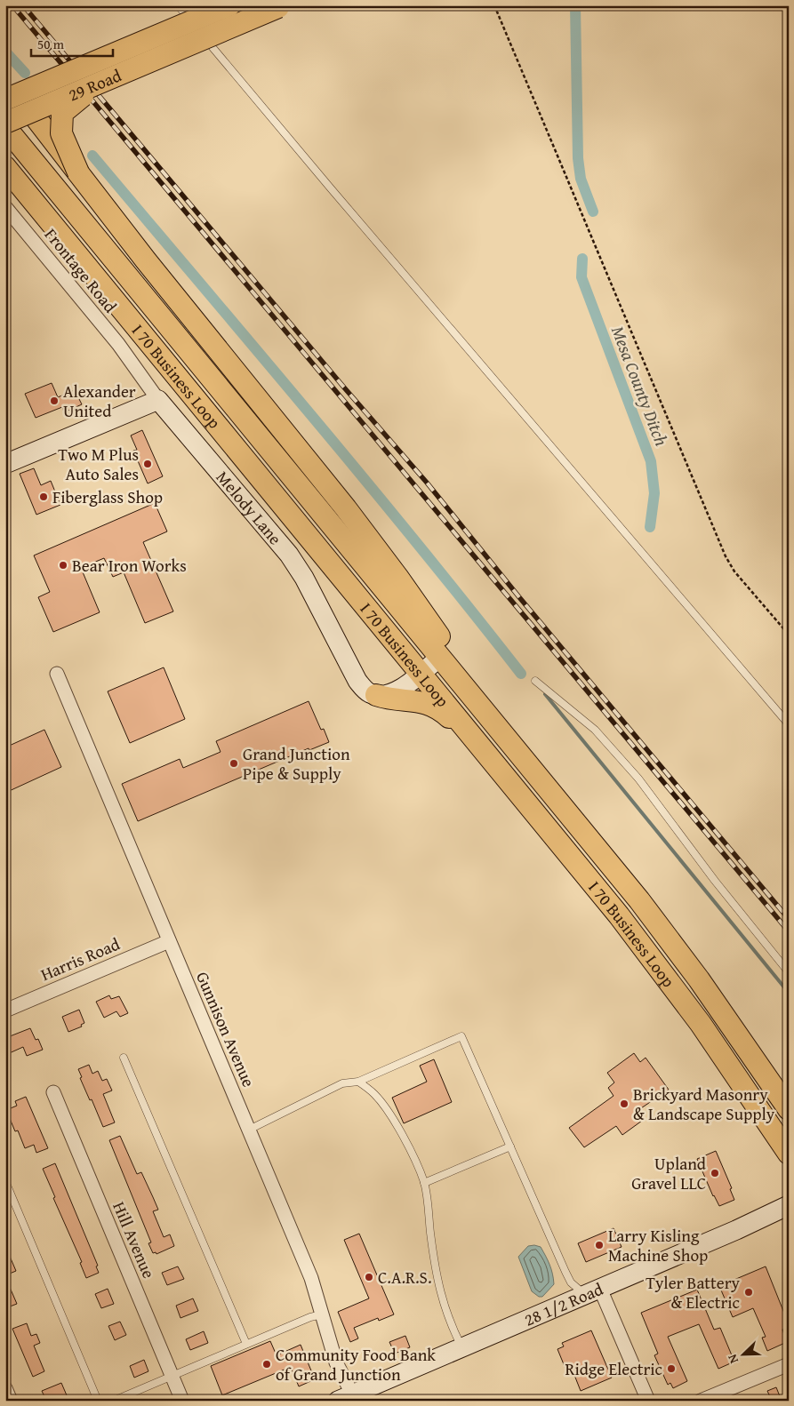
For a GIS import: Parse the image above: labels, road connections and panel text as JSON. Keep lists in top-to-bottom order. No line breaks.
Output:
{"streets":{"main road":["29 Road","I 70 Business Loop"],"street":["Frontage Road","Melody Lane","Harris Road","Gunnison Avenue","Hill Avenue","28 1/2 Road"]},"crossings":[["Frontage Road","Melody Lane"],["Harris Road","Gunnison Avenue"],["Gunnison Avenue","28 1/2 Road"]],"water":["Mesa County Ditch"],"places":["Alexander United","Two M Plus Auto Sales","Fiberglass Shop","Bear Iron Works","Grand Junction Pipe & Supply","Brickyard Masonry & Landscape Supply","Upland Gravel LLC","Larry Kisling Machine Shop","C.A.R.S.","Tyler Battery & Electric","Community Food Bank of Grand Junction","Ridge Electric"],"scale_bar":"50 m","north":"bottom left"}
